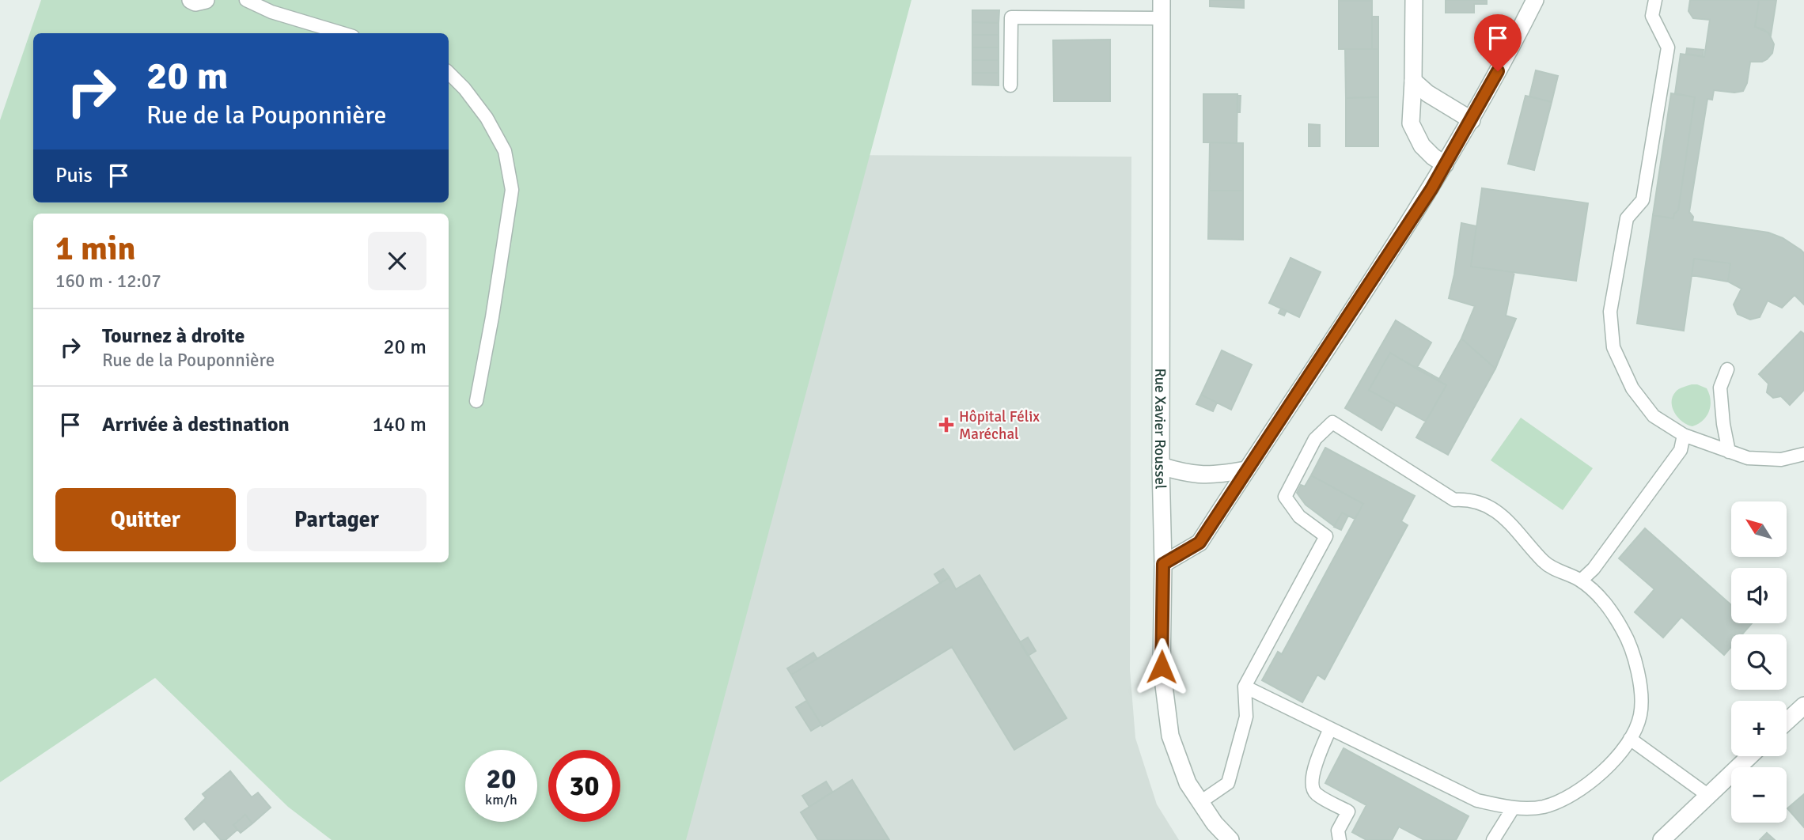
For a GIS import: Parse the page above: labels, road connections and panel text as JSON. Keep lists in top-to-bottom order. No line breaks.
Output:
{"streets":{"street":["Rue Xavier Roussel"]},"places":{"health":["Hôpital Félix Maréchal"]},"north":"top left","page":{"turn":["20 m","Rue de la Pouponnière"],"then":"Puis","heading":["1 min","160 m · 12:07"],"list":[{"name":"Tournez à droite","note":"Rue de la Pouponnière","value":"20 m"},{"name":"Arrivée à destination","value":"140 m"}],"buttons":["Quitter","Partager"],"map_buttons":["+","−"],"speed":"20 km/h","limit":"30"}}
